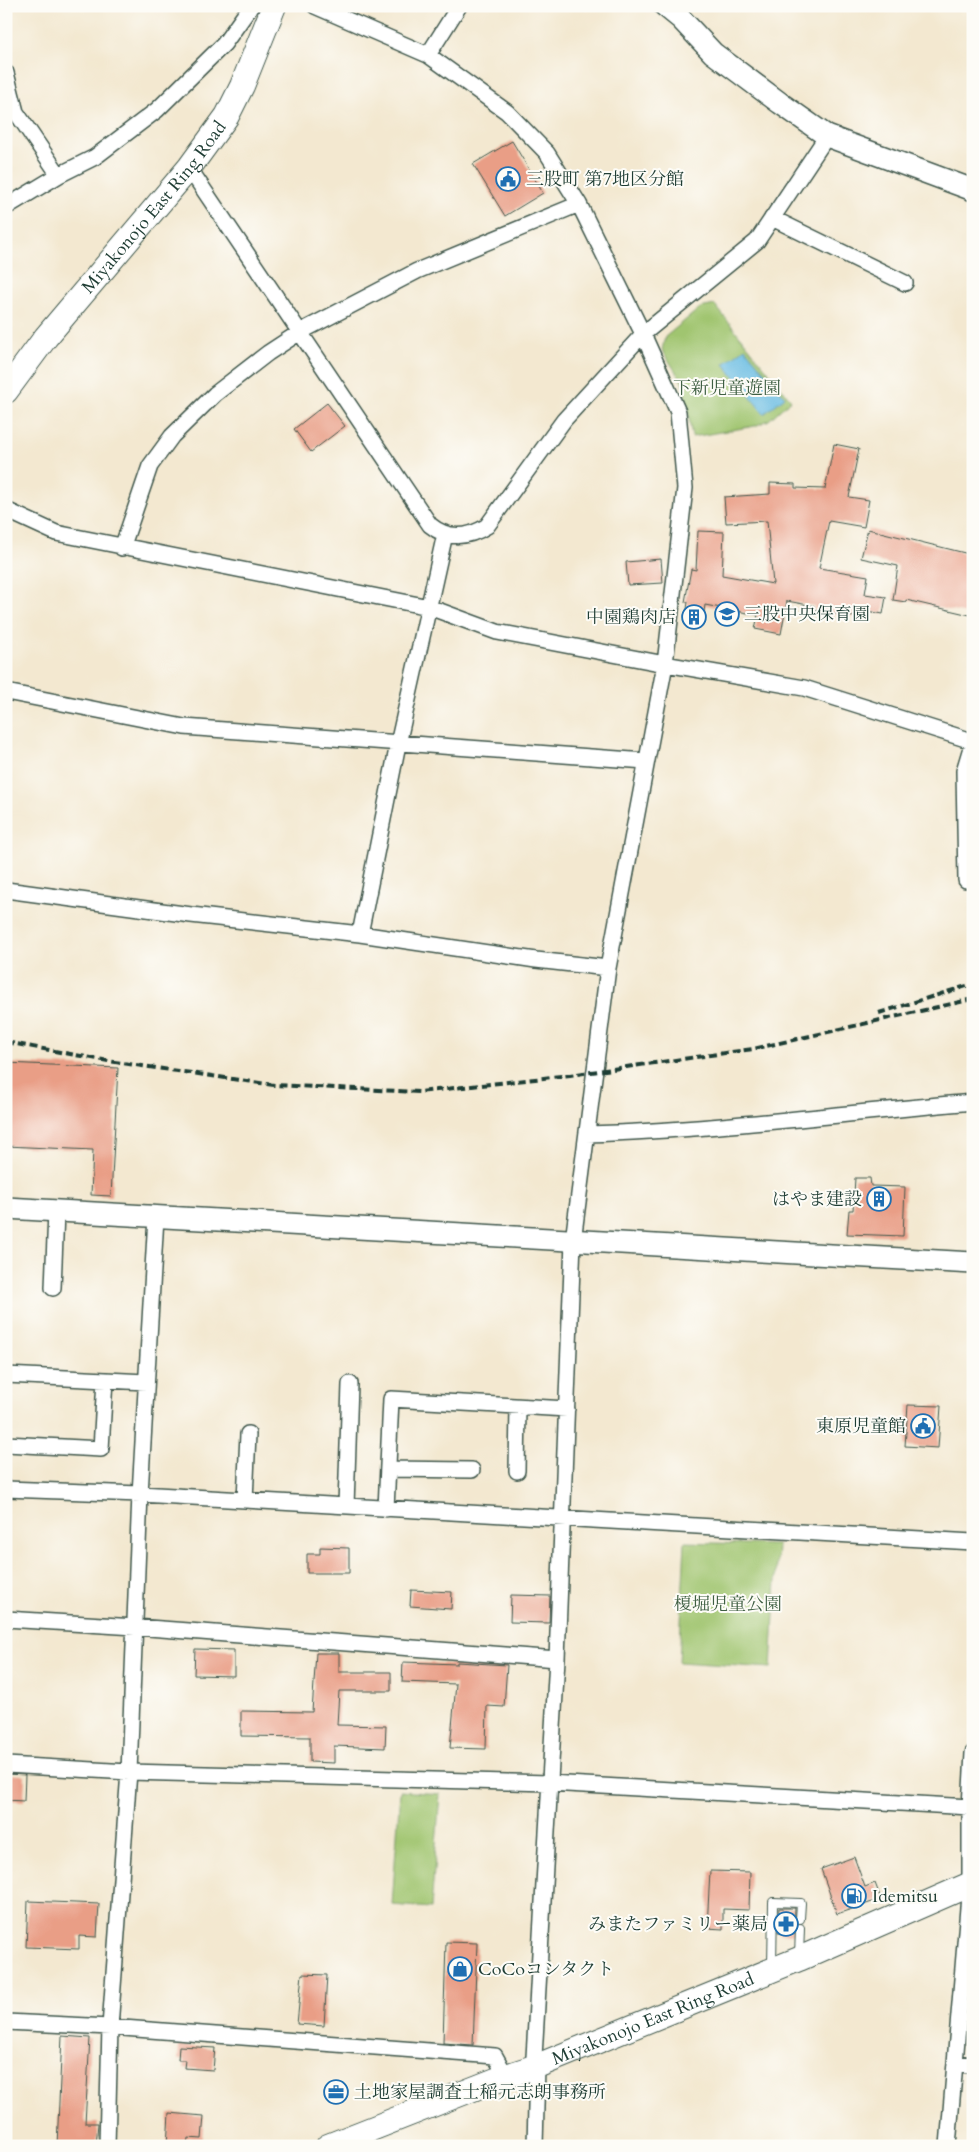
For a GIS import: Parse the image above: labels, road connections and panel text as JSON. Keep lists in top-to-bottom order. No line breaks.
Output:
{"streets":{"main road":["Miyakonojo East Ring Road"]},"parks":["下新児童遊園","榎堀児童公園"],"places":{"public building":["三股町 第7地区分館","東原児童館"],"school or university":["三股中央保育園"],"building":["中園鶏肉店","はやま建設"],"fuel station":["Idemitsu"],"pharmacy":["みまたファミリー薬局"],"shop":["CoCoコンタクト"],"office":["土地家屋調査士稲元志朗事務所"]}}
